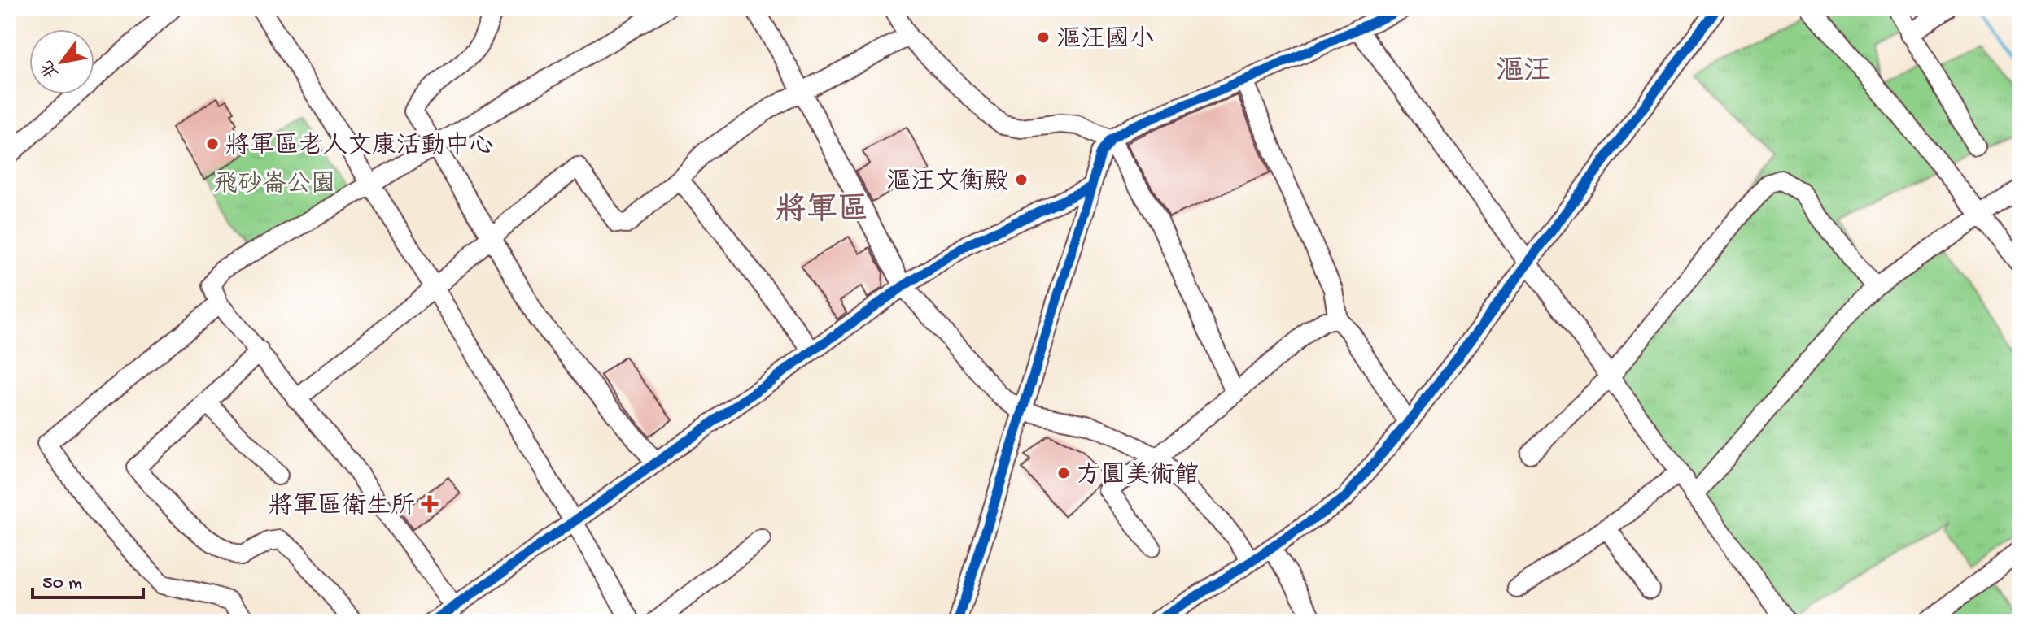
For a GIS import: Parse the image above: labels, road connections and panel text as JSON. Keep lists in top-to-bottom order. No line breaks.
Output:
{"districts":["漚汪","將軍區"],"parks":["飛砂崙公園"],"places":{"other":["漚汪國小","將軍區老人文康活動中心","漚汪文衡殿","方圓美術館"],"health":["將軍區衛生所"]},"scale_bar":"50 m","north":"bottom left"}
